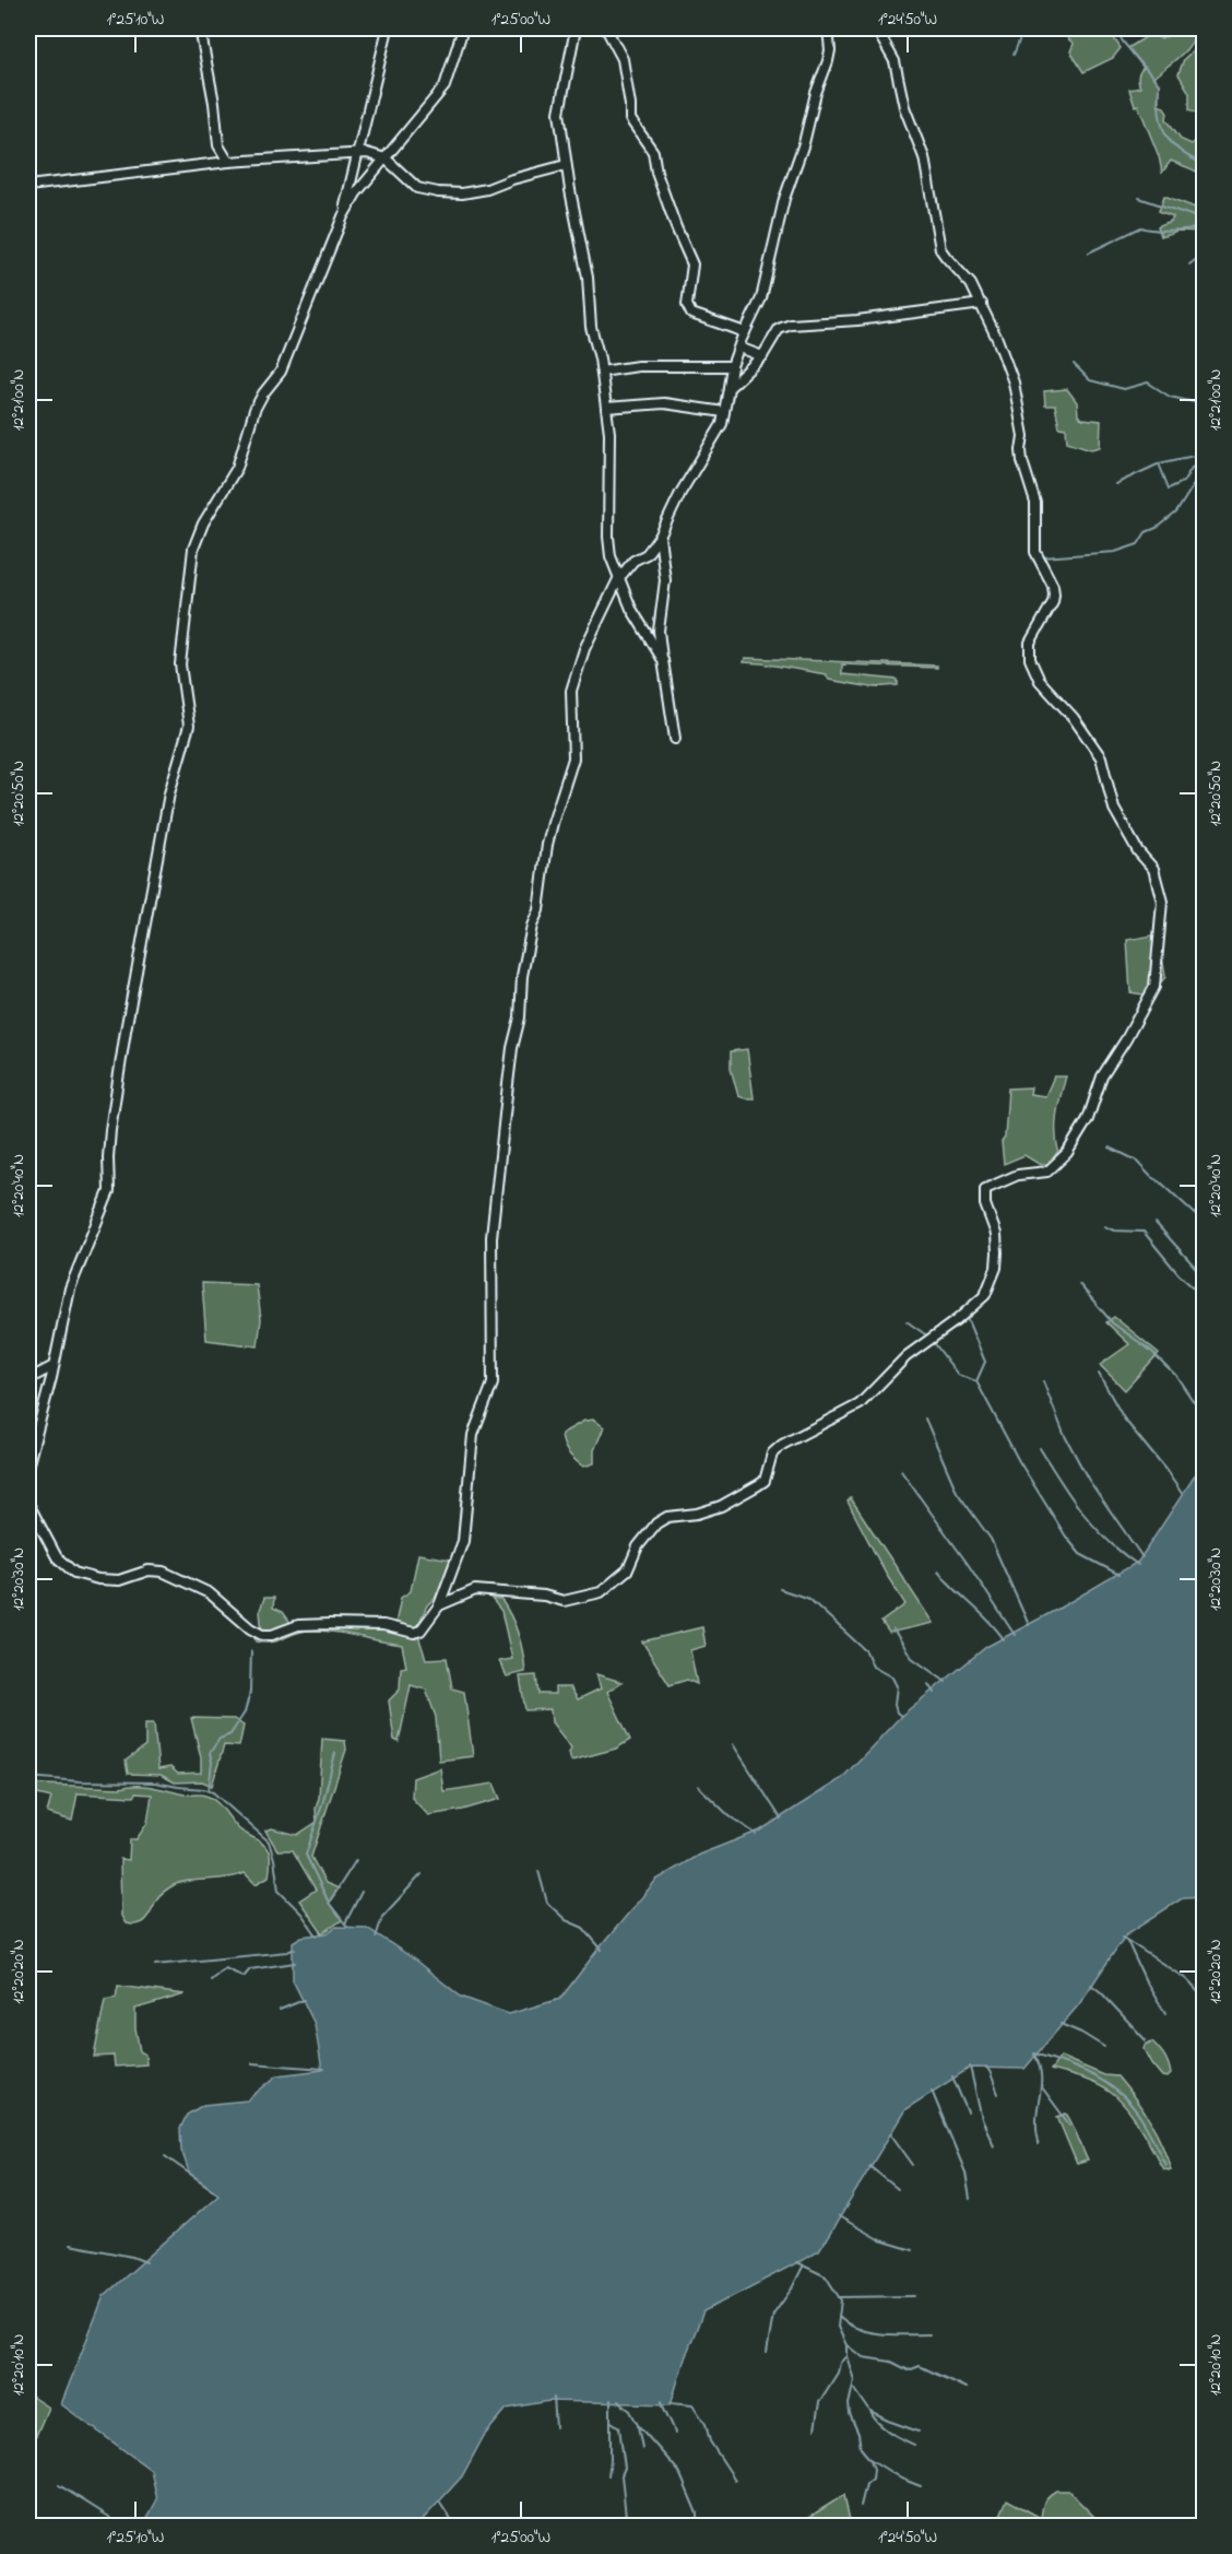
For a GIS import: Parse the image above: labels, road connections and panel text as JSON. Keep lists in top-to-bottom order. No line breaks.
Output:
{"coordinates":["1°25'10\"W","1°25'00\"W","1°24'50\"W","12°21'00\"N","12°20'50\"N","12°20'40\"N","12°20'30\"N","12°20'20\"N","12°20'10\"N"]}
